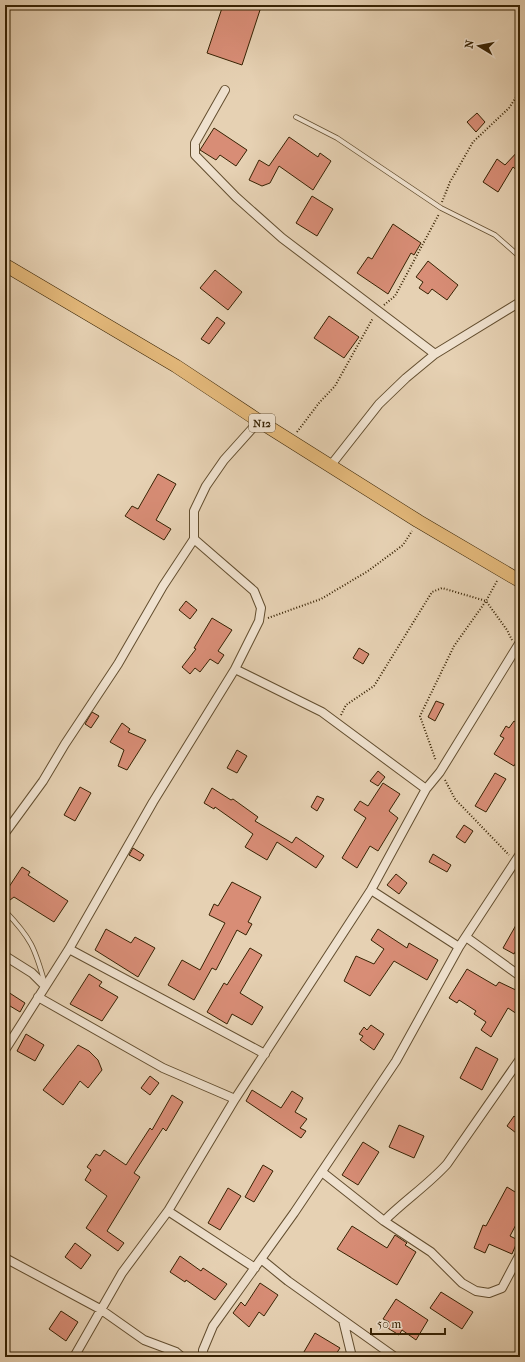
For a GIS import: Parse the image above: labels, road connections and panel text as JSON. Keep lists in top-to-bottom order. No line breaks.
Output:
{"streets":{"highway":["N12"]},"scale_bar":"50 m","north":"left"}
